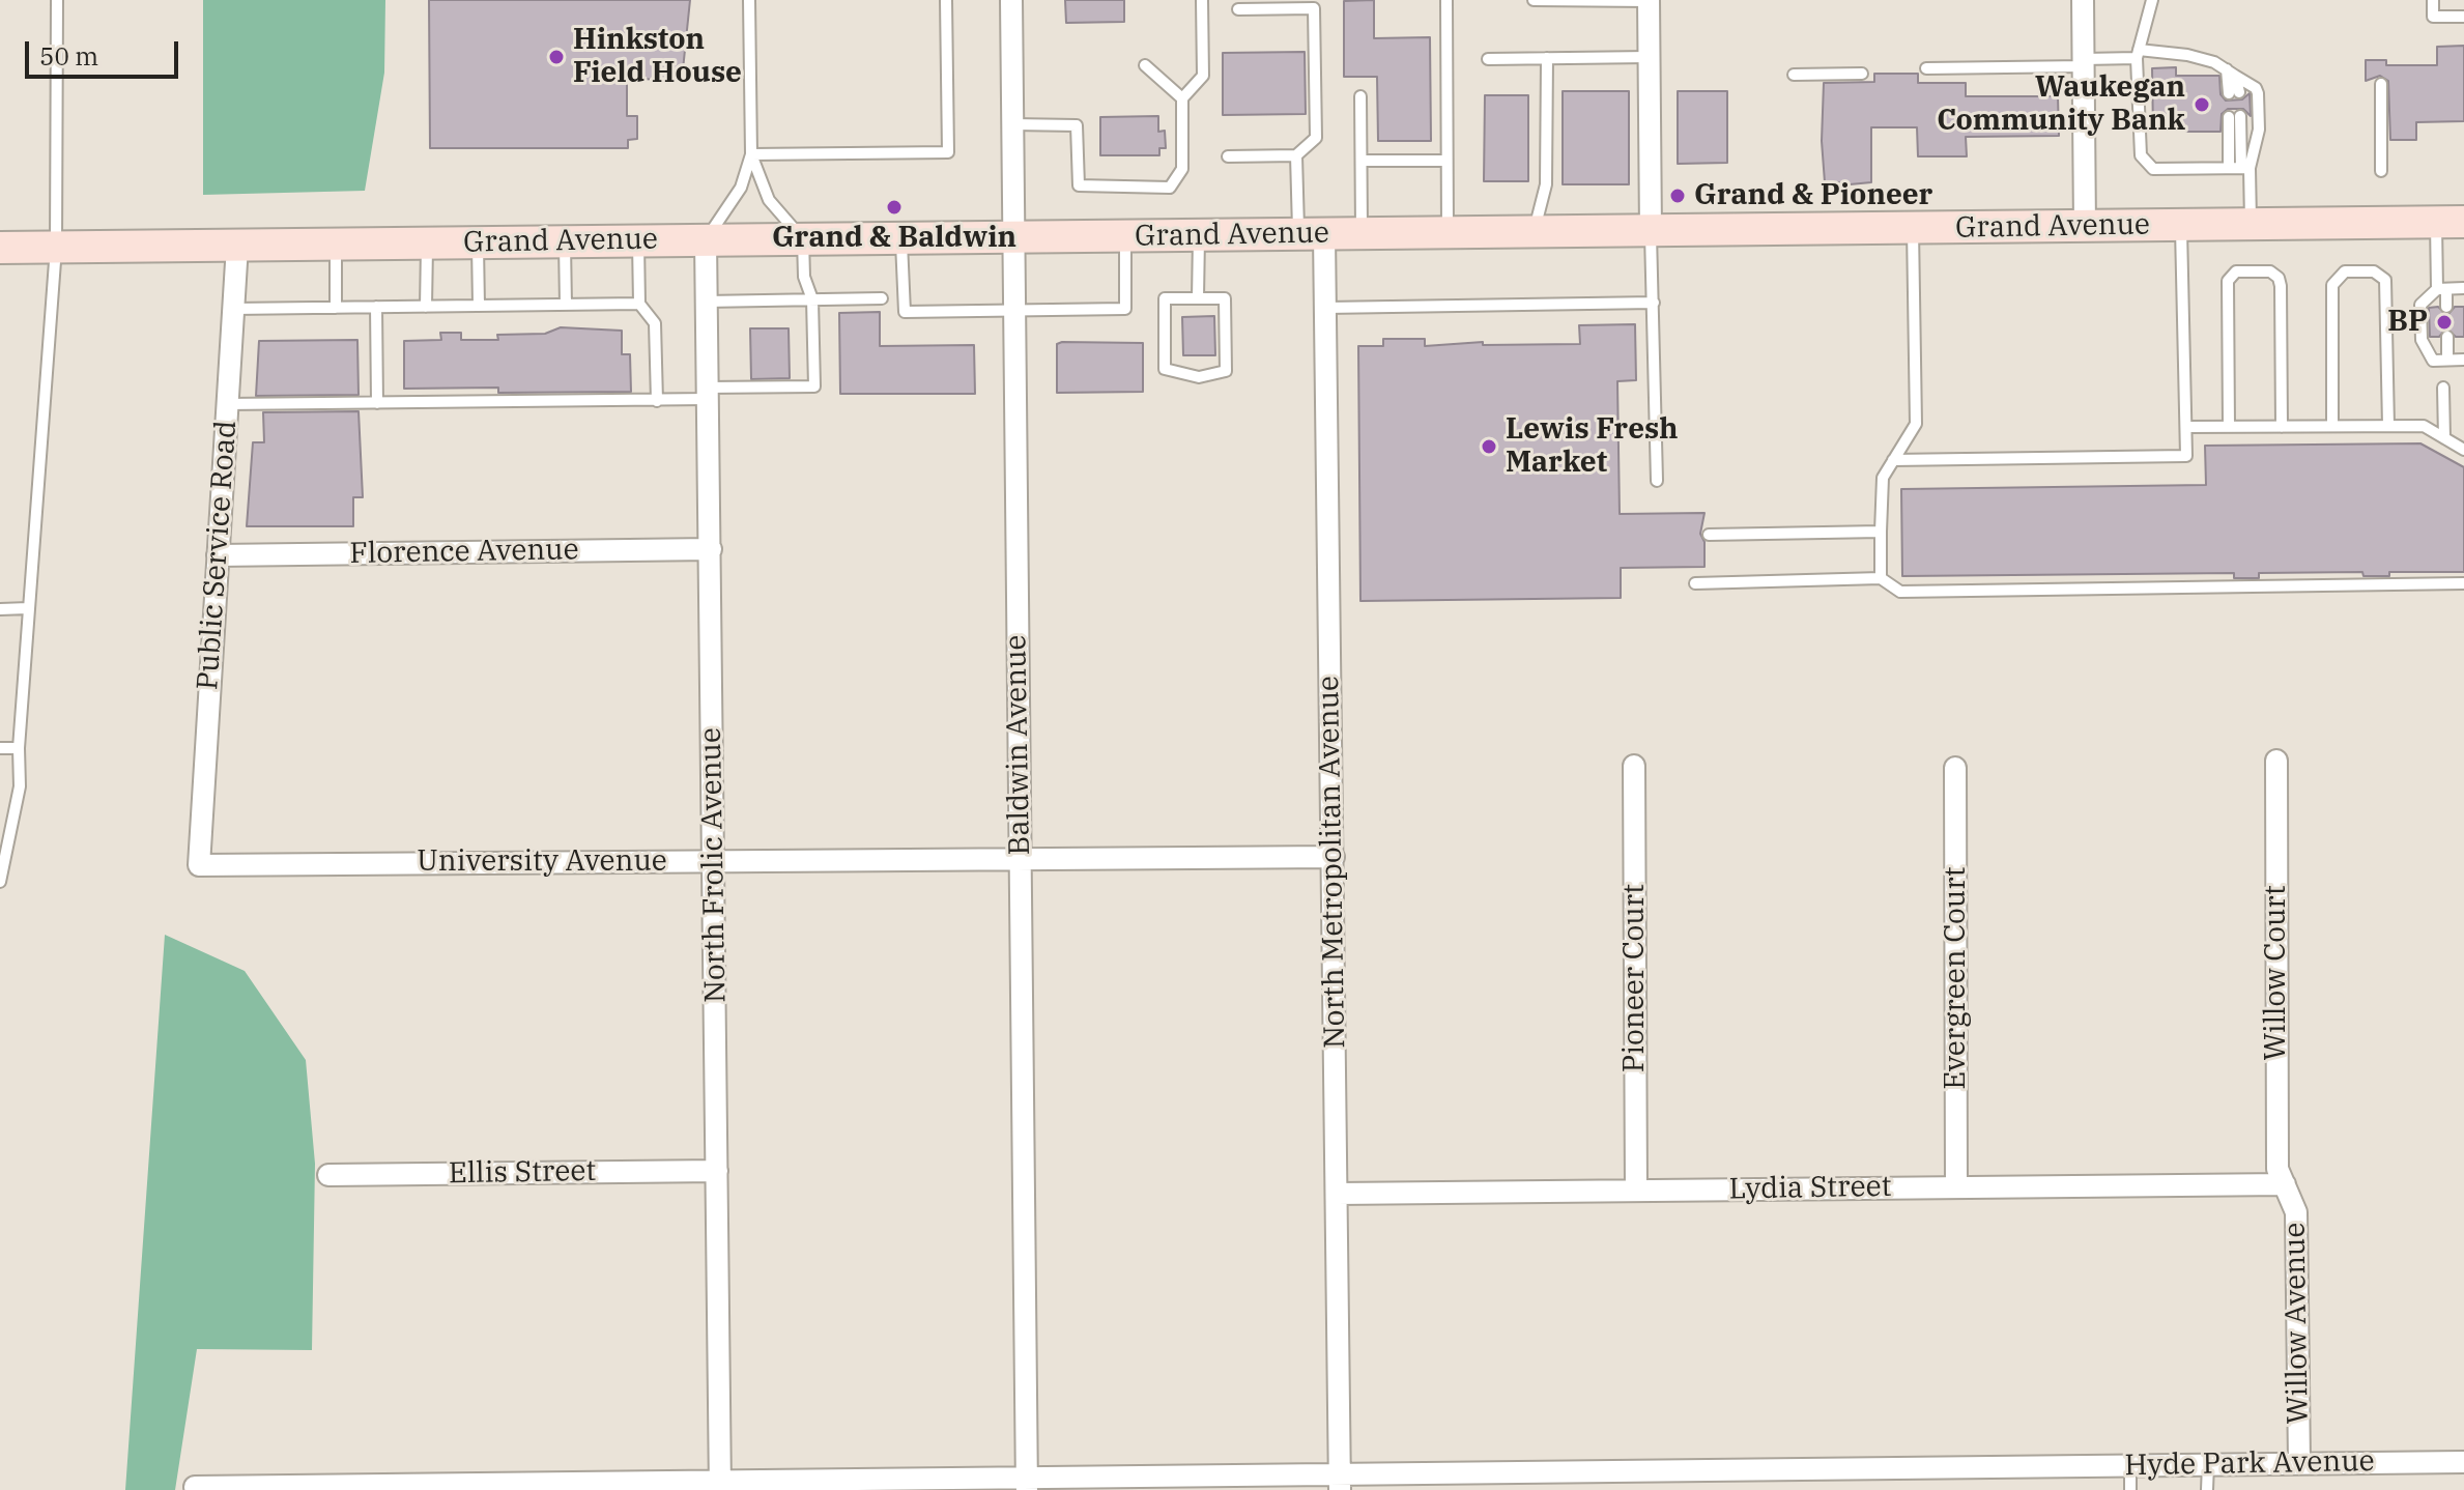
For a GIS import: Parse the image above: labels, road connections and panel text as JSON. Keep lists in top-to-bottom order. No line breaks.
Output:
{"streets":{"main road":["Grand Avenue"],"street":["Florence Avenue","Public Service Road","Baldwin Avenue","University Avenue","North Metropolitan Avenue","North Frolic Avenue","Willow Court","Pioneer Court","Evergreen Court","Ellis Street","Lydia Street","Willow Avenue","Hyde Park Avenue"]},"crossings":[["Grand Avenue","Public Service Road"],["Grand Avenue","Baldwin Avenue"],["Grand Avenue","North Metropolitan Avenue"],["Grand Avenue","North Frolic Avenue"],["Florence Avenue","Public Service Road"],["Florence Avenue","North Frolic Avenue"],["Public Service Road","University Avenue"],["Baldwin Avenue","University Avenue"],["Baldwin Avenue","Hyde Park Avenue"],["University Avenue","North Metropolitan Avenue"],["University Avenue","North Frolic Avenue"],["North Metropolitan Avenue","Lydia Street"],["North Metropolitan Avenue","Hyde Park Avenue"],["North Frolic Avenue","Ellis Street"],["North Frolic Avenue","Hyde Park Avenue"],["Willow Court","Lydia Street"],["Willow Court","Willow Avenue"],["Pioneer Court","Lydia Street"],["Evergreen Court","Lydia Street"],["Lydia Street","Willow Avenue"],["Willow Avenue","Hyde Park Avenue"]],"places":["Hinkston Field House","Waukegan Community Bank","Grand & Pioneer","Grand & Baldwin","BP","Lewis Fresh Market"],"scale_bar":"50 m"}
